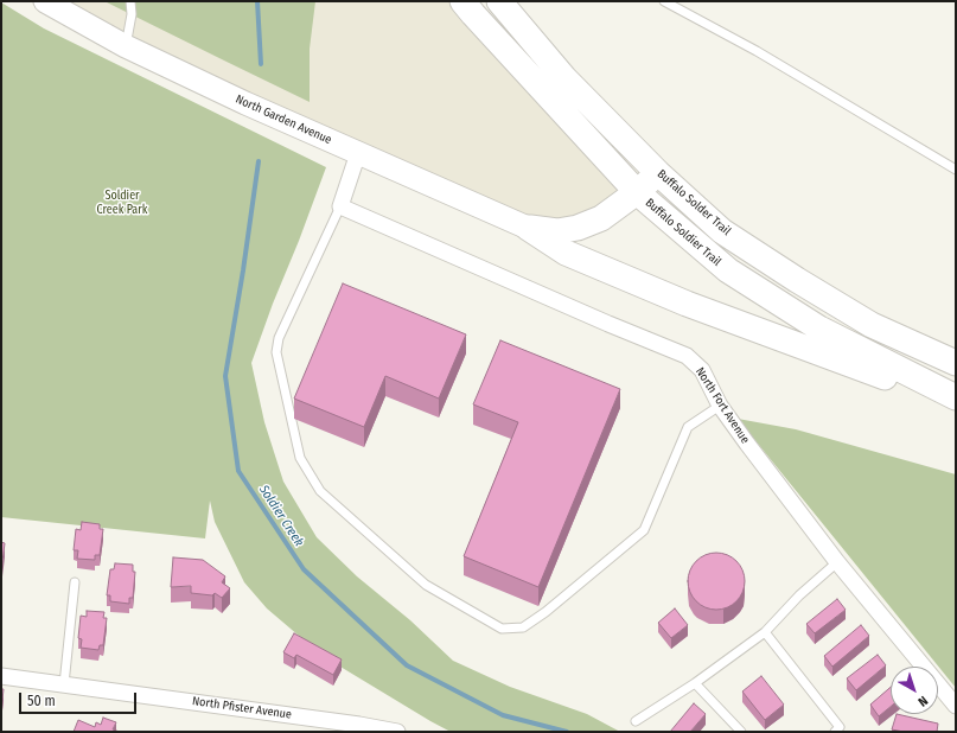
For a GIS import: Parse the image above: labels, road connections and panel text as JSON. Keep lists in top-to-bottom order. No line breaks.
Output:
{"streets":{"main road":["Buffalo Solder Trail","Buffalo Soldier Trail"],"street":["North Garden Avenue","North Fort Avenue","North Pfister Avenue"]},"water":["Soldier Creek"],"parks":["Soldier Creek Park"],"scale_bar":"50 m","north":"bottom right"}
